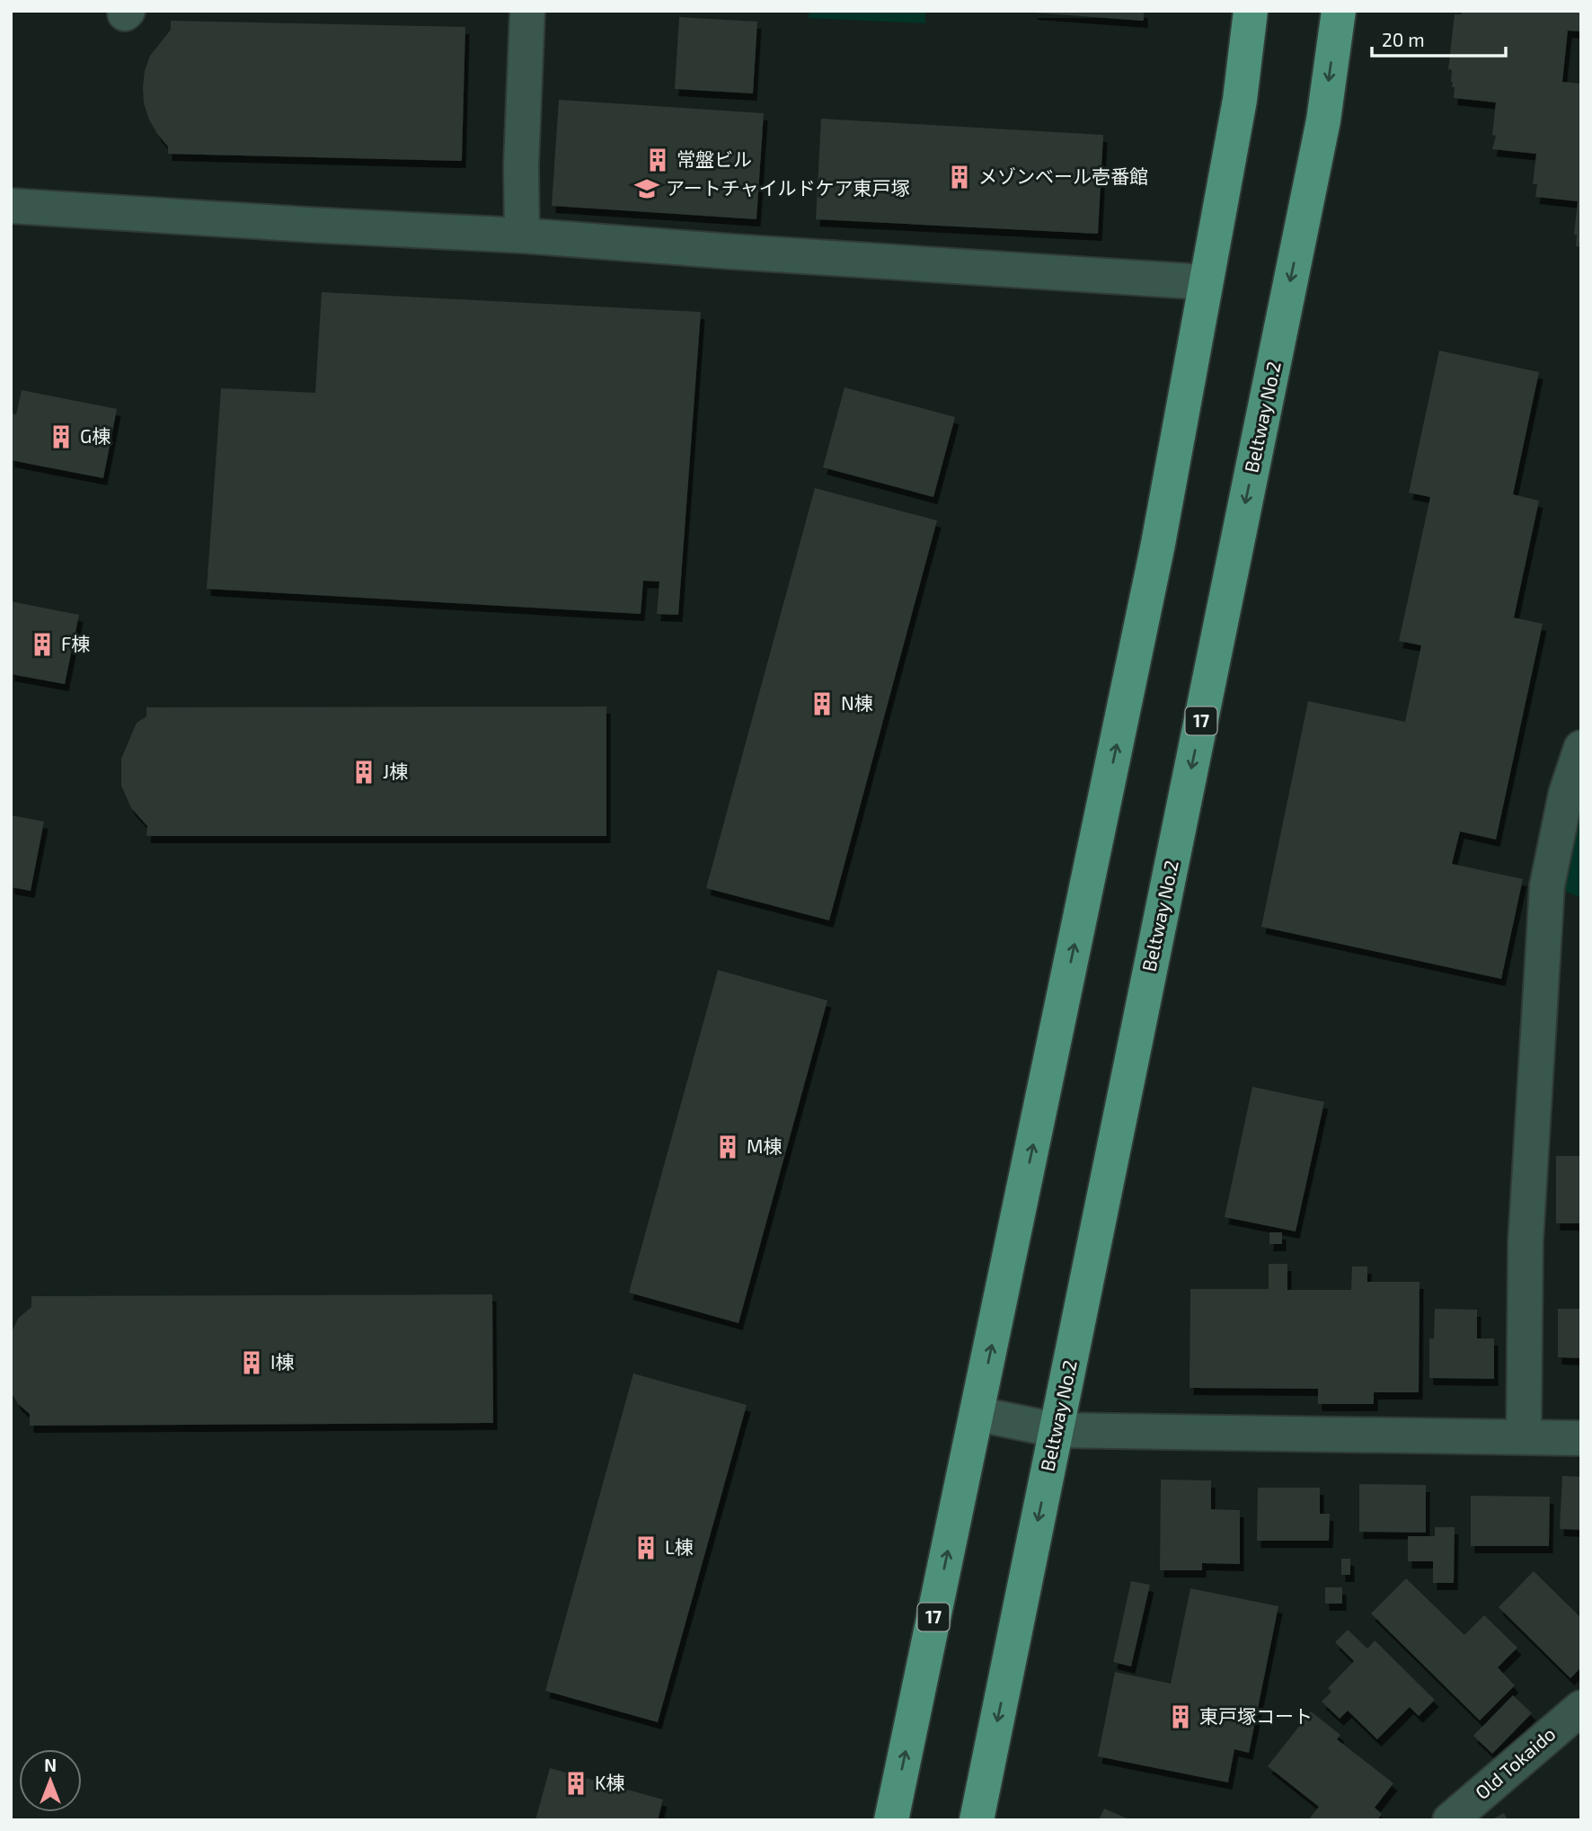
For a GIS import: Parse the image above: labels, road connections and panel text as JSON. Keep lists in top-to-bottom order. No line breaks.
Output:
{"streets":{"main road":["Beltway No.2","17"],"street":["Old Tokaido"]},"places":{"building":["常盤ビル","メゾンベール壱番館","G棟","F棟","N棟","J棟","M棟","I棟","L棟","東戸塚コート","K棟"],"school or university":["アートチャイルドケア東戸塚"]},"scale_bar":"20 m","north":"top"}
